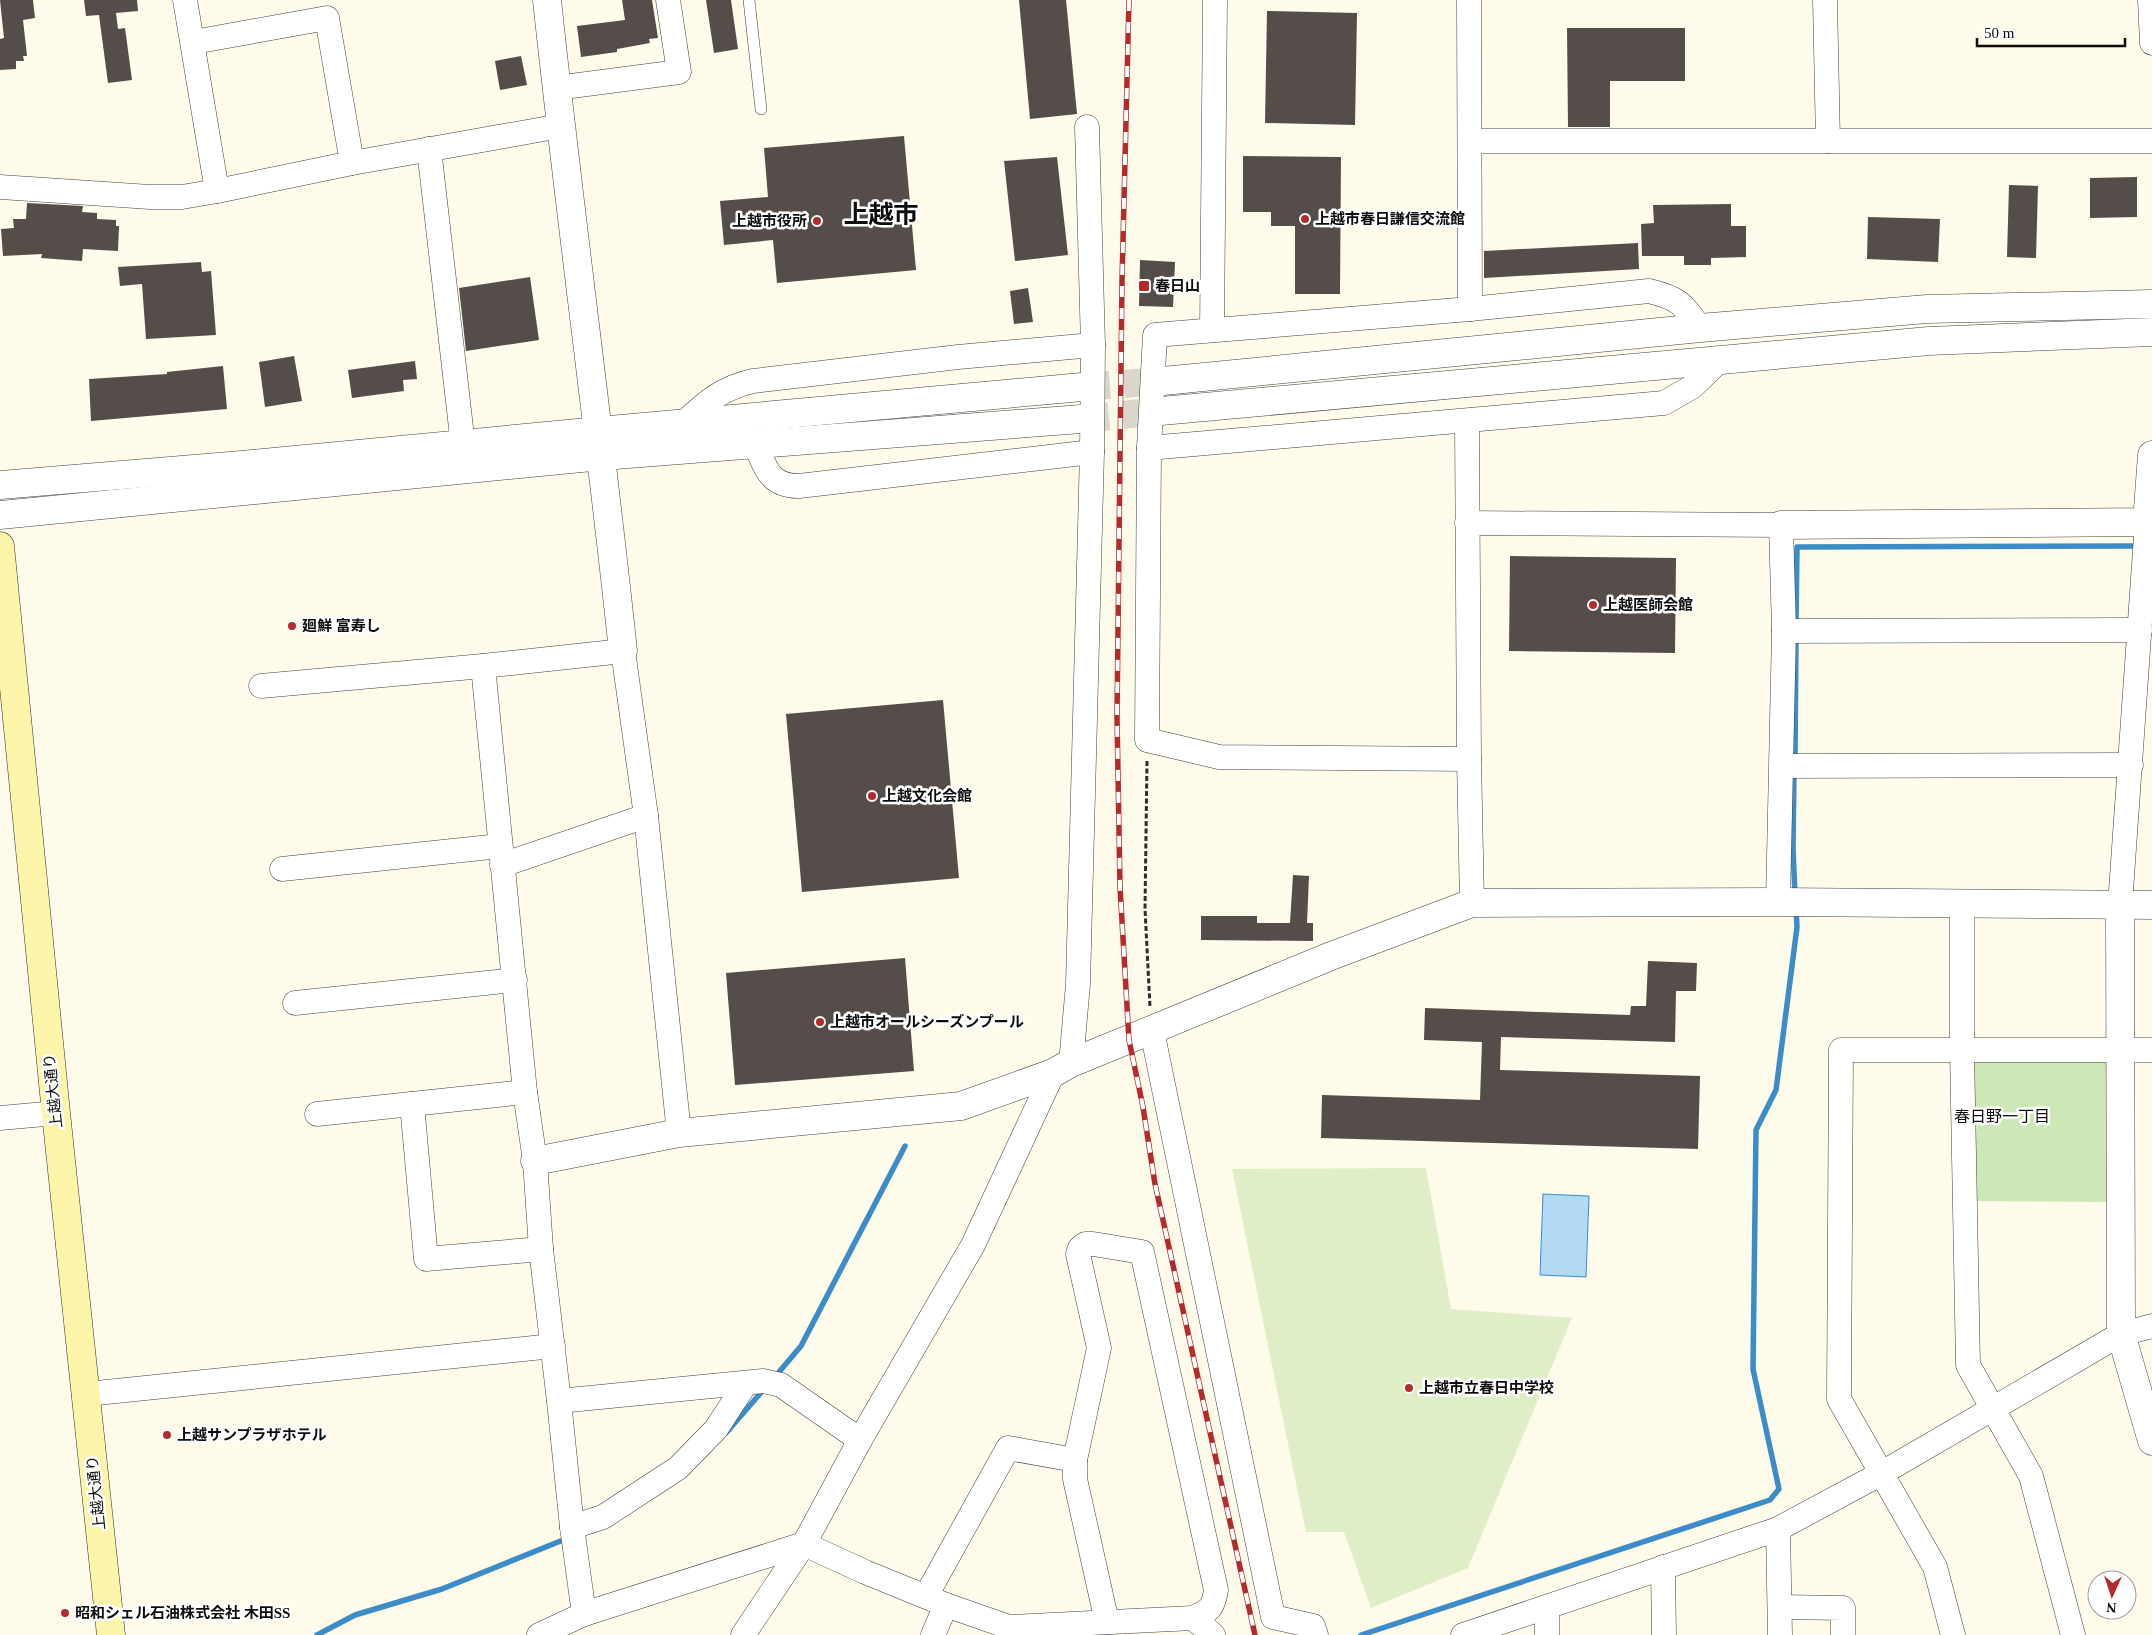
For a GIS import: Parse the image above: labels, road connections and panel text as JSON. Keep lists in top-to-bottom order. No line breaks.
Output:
{"streets":{"main road":["上越大通り"]},"districts":["上越市","春日野一丁目"],"places":{"other":["上越市春日謙信交流館","上越市役所","上越医師会館","廻鮮 富寿し","上越文化会館","上越市オールシーズンプール","上越市立春日中学校","上越サンプラザホテル","昭和シェル石油株式会社 木田SS"],"transit":["春日山"]},"scale_bar":"50 m","north":"bottom"}
